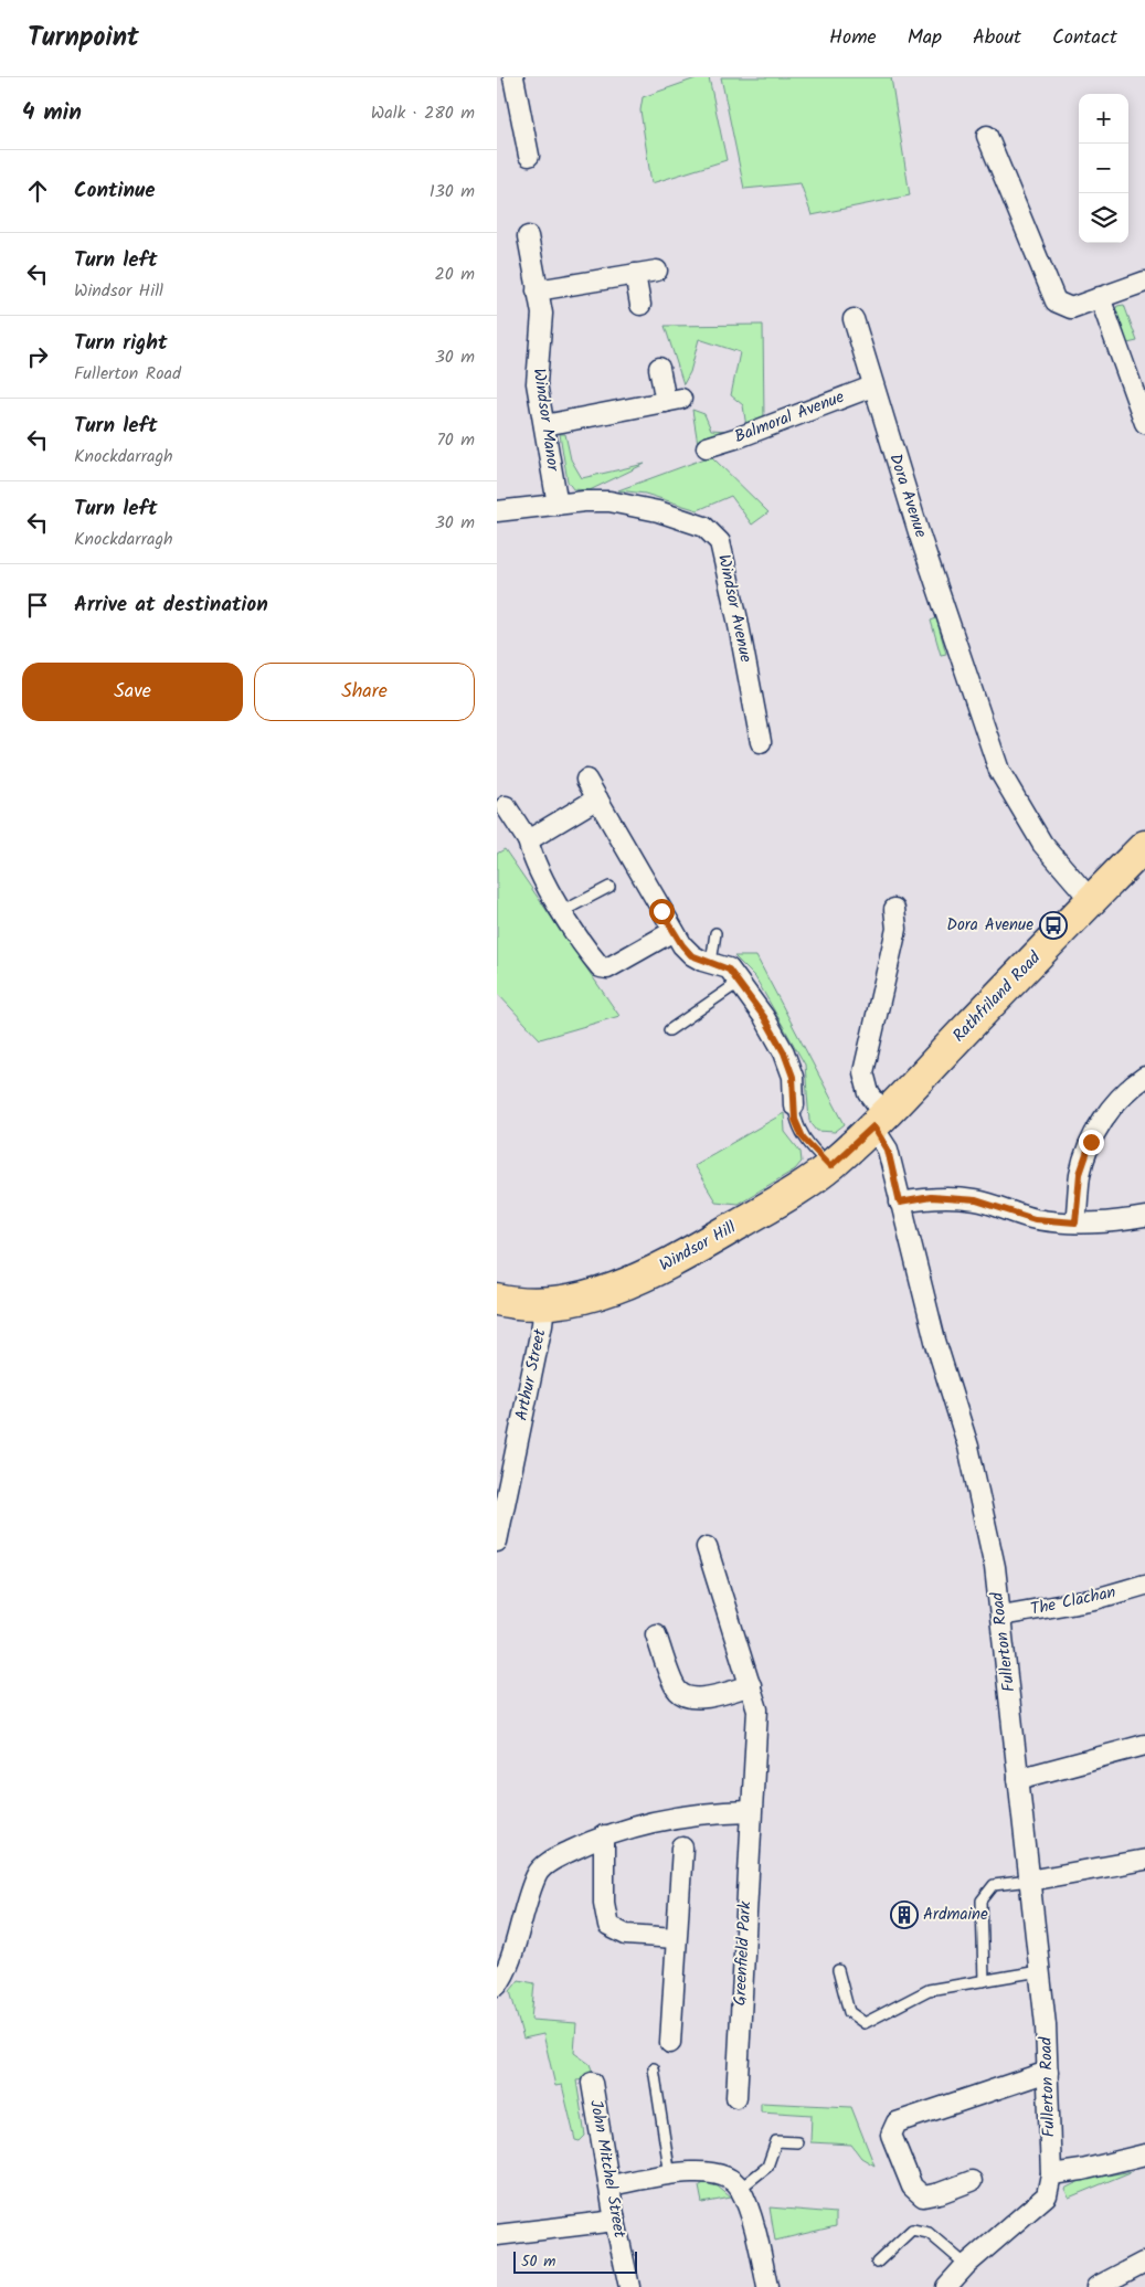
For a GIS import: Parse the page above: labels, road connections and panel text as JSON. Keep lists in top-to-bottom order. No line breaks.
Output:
{"streets":{"main road":["Rathfriland Road","Windsor Hill"],"street":["Balmoral Avenue","Windsor Manor","Dora Avenue","Windsor Avenue","Arthur Street","The Clachan","Fullerton Road","Greenfield Park","John Mitchel Street"]},"crossings":[["Balmoral Avenue","Dora Avenue"],["Windsor Manor","Windsor Avenue"],["Dora Avenue","Rathfriland Road"],["Rathfriland Road","Windsor Hill"],["Rathfriland Road","Fullerton Road"],["Windsor Hill","Arthur Street"],["Windsor Hill","Fullerton Road"],["The Clachan","Fullerton Road"]],"places":{"bus stop":["Dora Avenue"],"building":["Ardmaine"]},"scale_bar":"50 m","page":{"header":"Turnpoint","nav":["Home","Map","About","Contact"],"heading":["4 min","Walk · 280 m"],"map_buttons":["+","−"],"list":[["Continue","130 m"],["Turn left","Windsor Hill","20 m"],["Turn right","Fullerton Road","30 m"],["Turn left","Knockdarragh","70 m"],["Turn left","Knockdarragh","30 m"],"Arrive at destination"],"buttons":["Save","Share"],"scale":"50 m"}}
